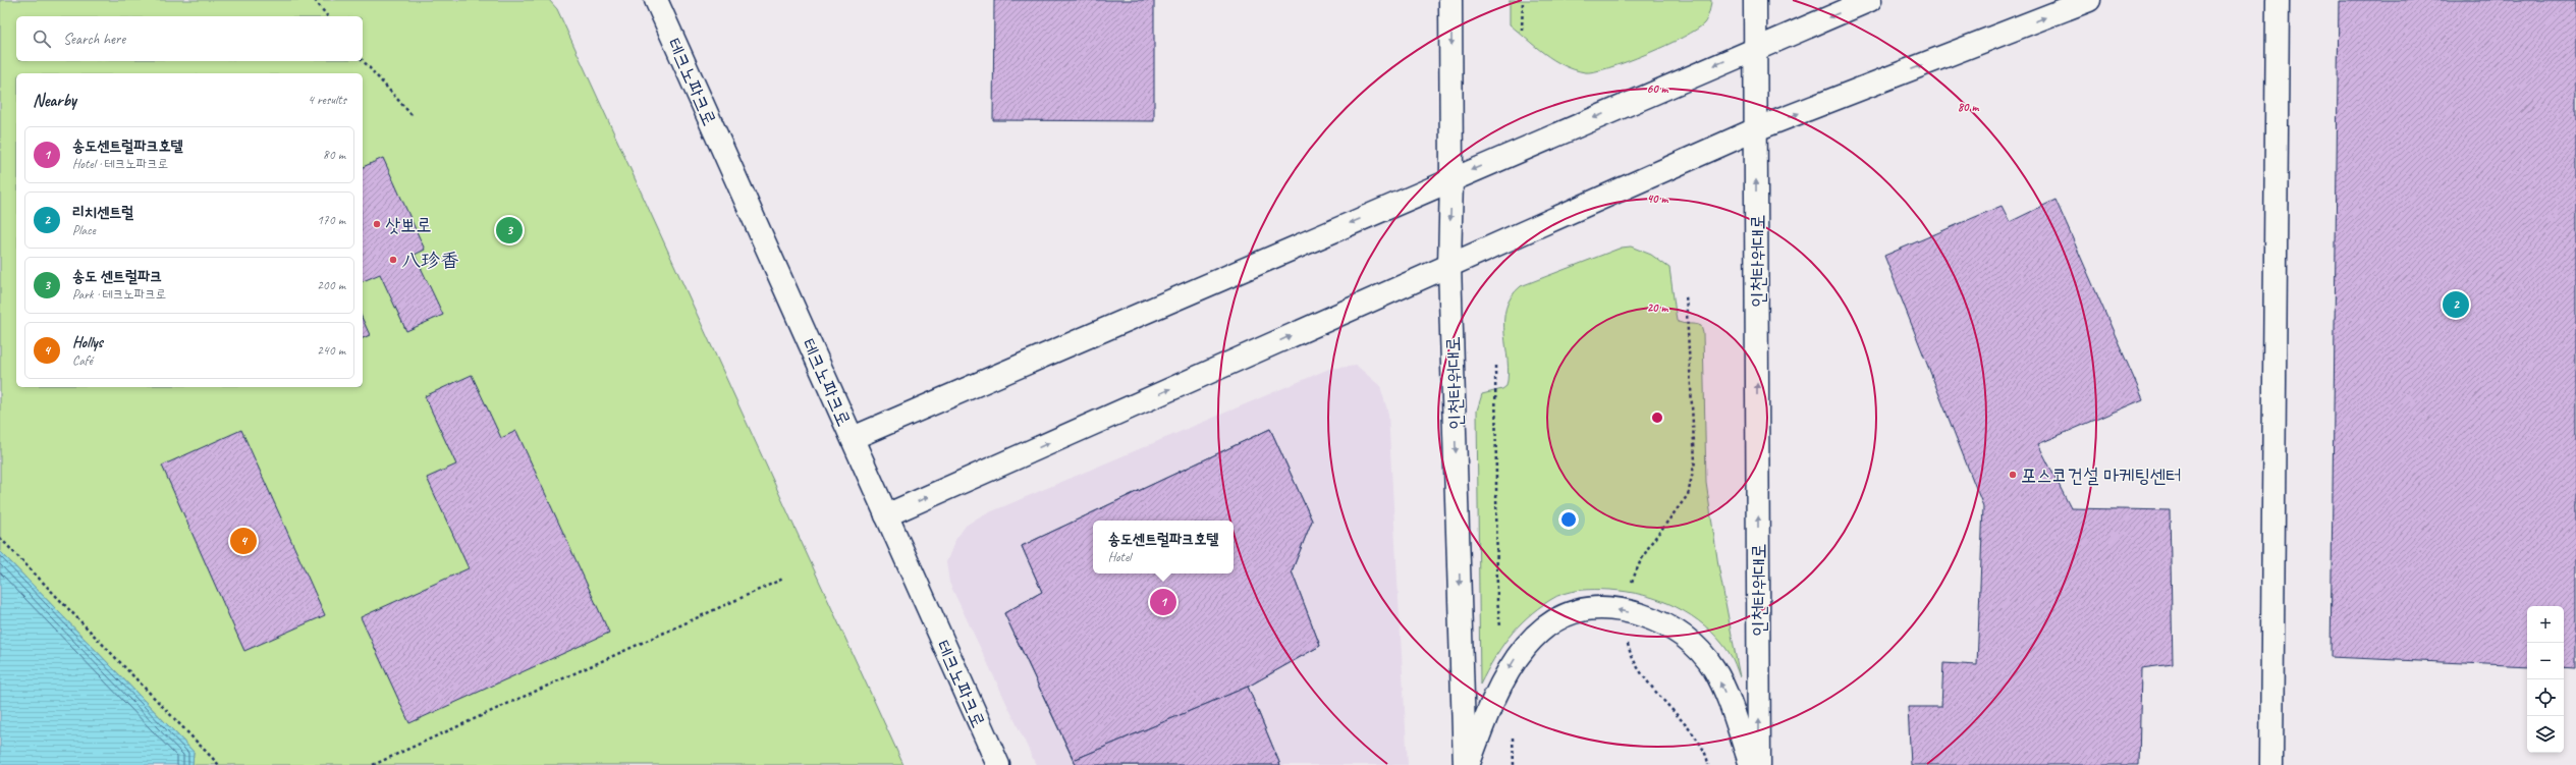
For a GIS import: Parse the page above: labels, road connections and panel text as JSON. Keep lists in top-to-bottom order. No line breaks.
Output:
{"streets":{"street":["테크노파크로","인천타워대로"]},"places":["삿뽀로","八珍香","포스코건설 마케팅센터"],"page":{"search":"Search here","heading":["Nearby","4 results"],"list":[{"mark":"1","name":"송도센트럴파크호텔","note":"Hotel · 테크노파크로","value":"80 m"},{"mark":"2","name":"리치센트럴","note":"Place","value":"170 m"},{"mark":"3","name":"송도 센트럴파크","note":"Park · 테크노파크로","value":"200 m"},{"mark":"4","name":"Hollys","note":"Café","value":"240 m"}],"pins":["3","2","4","1"],"popup":["송도센트럴파크호텔","Hotel"],"map_buttons":["+","−"]},"rings":["60 m","80 m","40 m","20 m"]}
